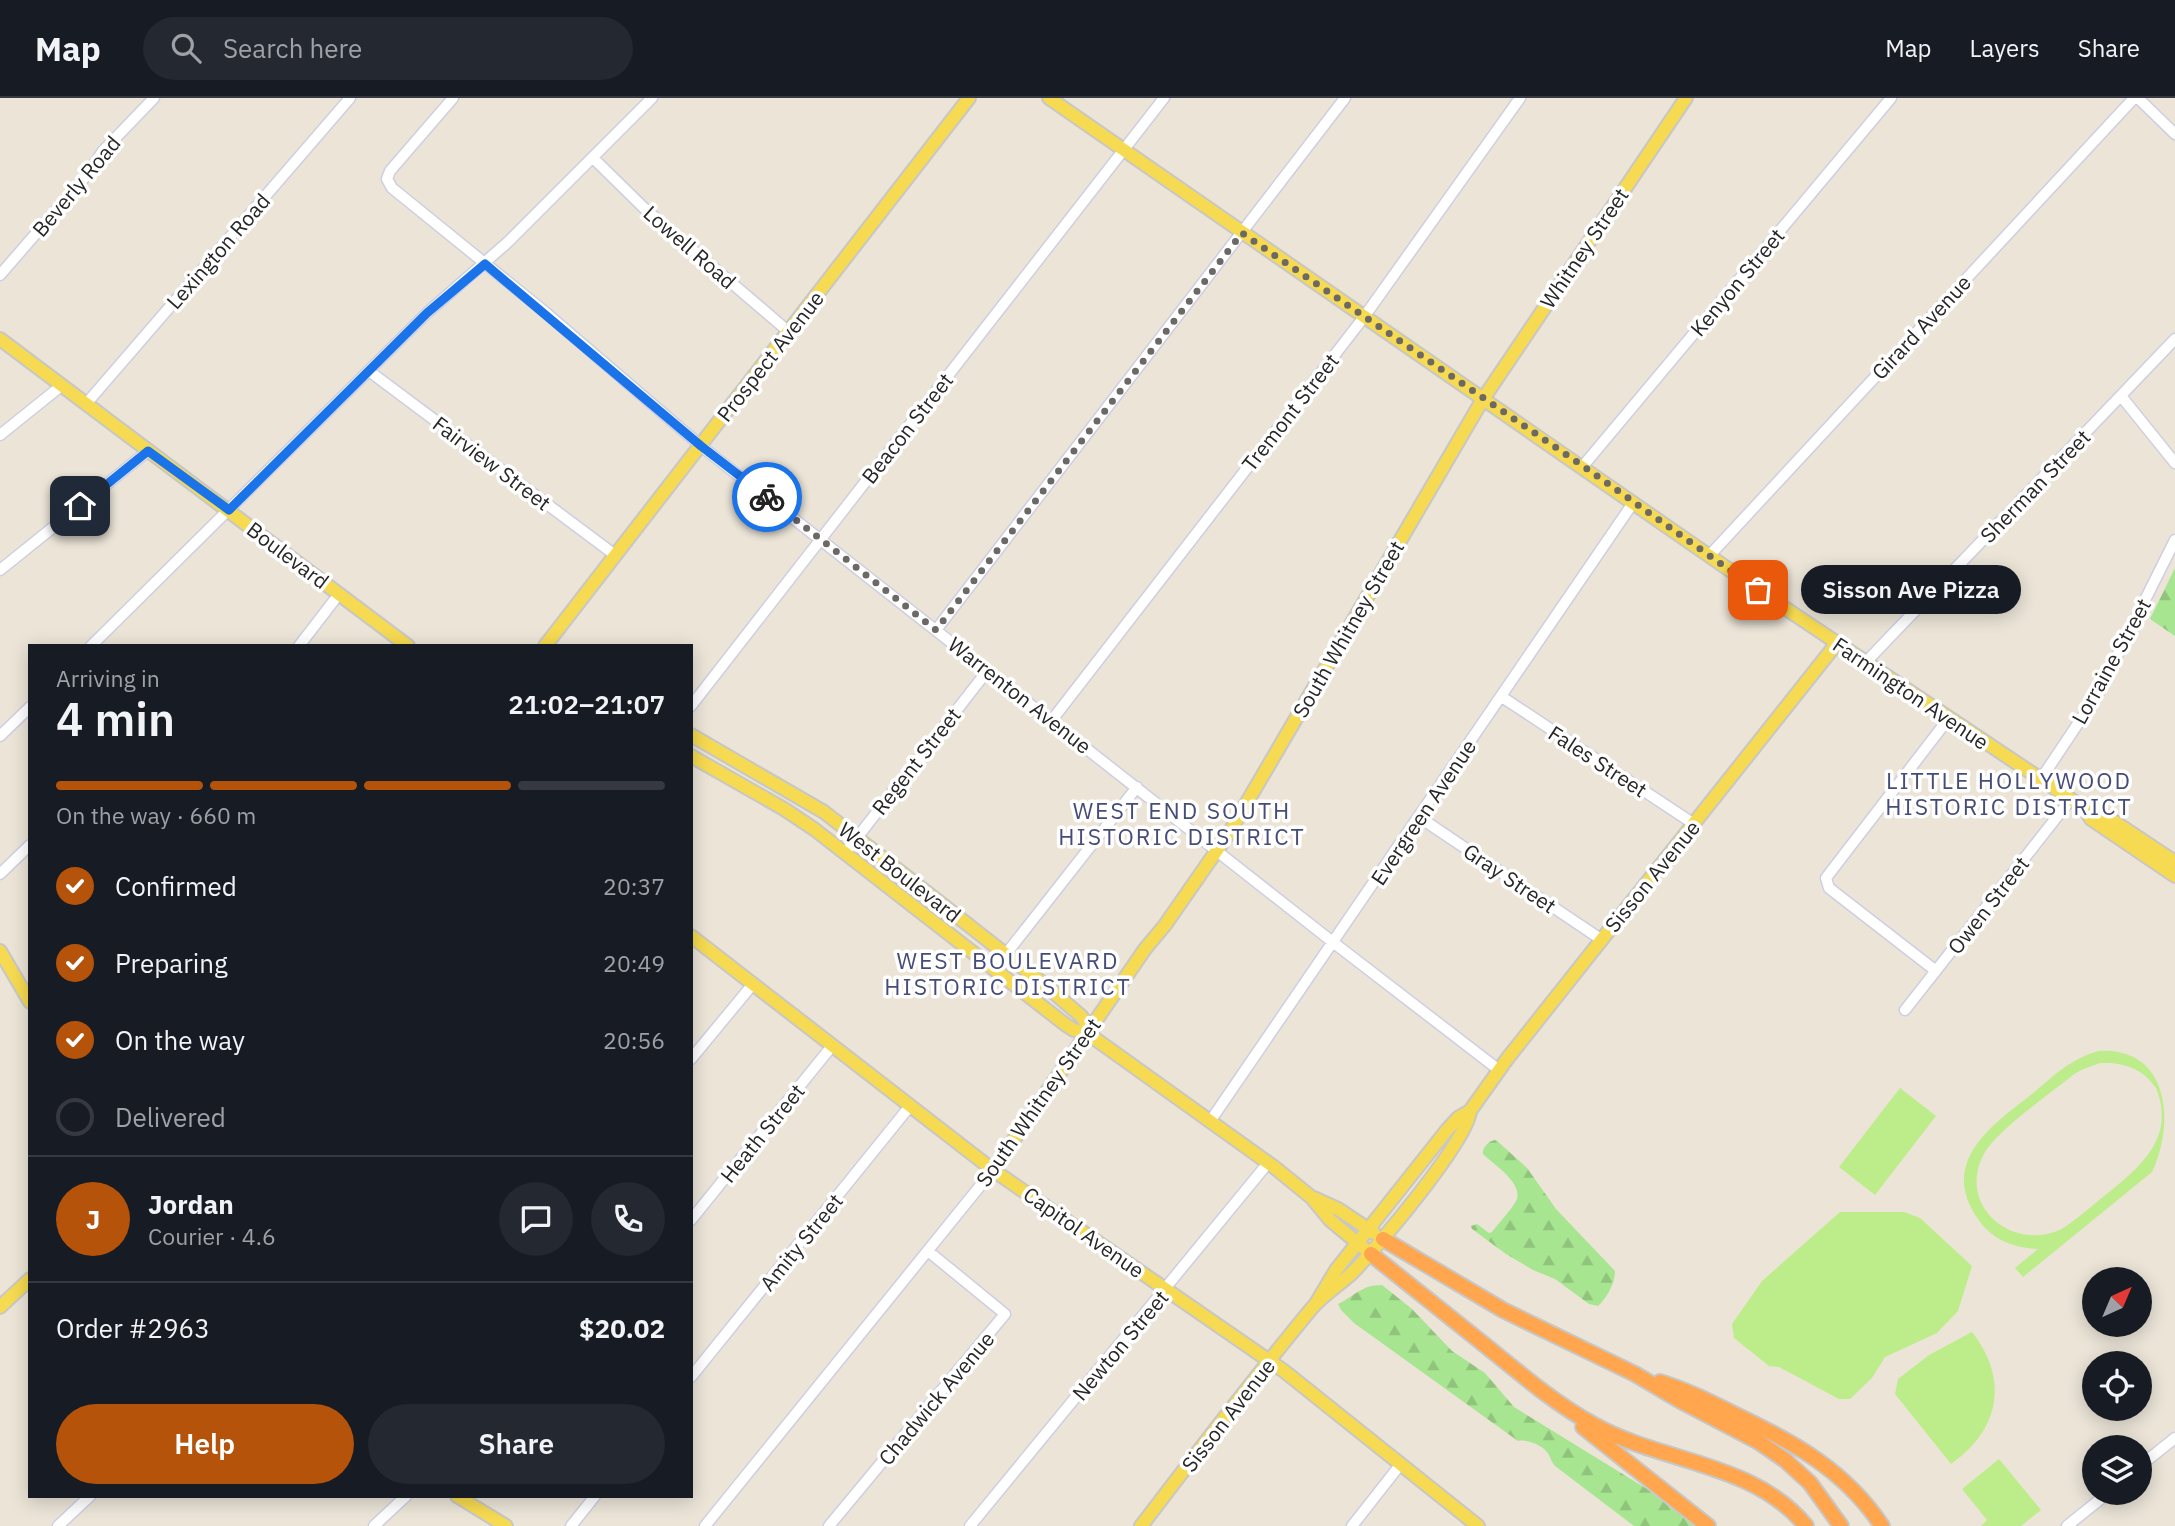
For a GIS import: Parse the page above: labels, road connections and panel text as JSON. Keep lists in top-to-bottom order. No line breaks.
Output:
{"streets":{"main road":["Whitney Street","Prospect Avenue","Boulevard","South Whitney Street","Farmington Avenue","West Boulevard","Sisson Avenue","Capitol Avenue"],"street":["Beverly Road","Lowell Road","Lexington Road","Kenyon Street","Girard Avenue","Tremont Street","Beacon Street","Fairview Street","Sherman Street","Lorraine Street","Warrenton Avenue","Regent Street","Fales Street","Evergreen Avenue","Gray Street","Owen Street","Heath Street","Amity Street","Newton Street","Chadwick Avenue"]},"crossings":[["Lowell Road","Prospect Avenue"],["Whitney Street","South Whitney Street"],["Whitney Street","Farmington Avenue"],["Lexington Road","Boulevard"],["Kenyon Street","Farmington Avenue"],["Girard Avenue","Farmington Avenue"],["Prospect Avenue","Fairview Street"],["Prospect Avenue","Warrenton Avenue"],["Tremont Street","Farmington Avenue"],["Tremont Street","Warrenton Avenue"],["Beacon Street","Farmington Avenue"],["Beacon Street","Warrenton Avenue"],["Sherman Street","Farmington Avenue"],["South Whitney Street","Farmington Avenue"],["South Whitney Street","Warrenton Avenue"],["South Whitney Street","West Boulevard"],["South Whitney Street","Capitol Avenue"],["South Whitney Street","Chadwick Avenue"],["Lorraine Street","Farmington Avenue"],["Farmington Avenue","Evergreen Avenue"],["Farmington Avenue","Sisson Avenue"],["Farmington Avenue","Owen Street"],["Warrenton Avenue","Regent Street"],["Warrenton Avenue","Evergreen Avenue"],["Warrenton Avenue","Sisson Avenue"],["Regent Street","West Boulevard"],["Fales Street","Evergreen Avenue"],["Fales Street","Sisson Avenue"],["Evergreen Avenue","West Boulevard"],["Evergreen Avenue","Gray Street"],["West Boulevard","Sisson Avenue"],["West Boulevard","Newton Street"],["Sisson Avenue","Gray Street"],["Sisson Avenue","Capitol Avenue"],["Heath Street","Capitol Avenue"],["Capitol Avenue","Amity Street"],["Capitol Avenue","Newton Street"]],"districts":["LITTLE HOLLYWOOD HISTORIC DISTRICT","WEST END SOUTH HISTORIC DISTRICT","WEST BOULEVARD HISTORIC DISTRICT"],"places":["Sisson Ave Pizza"],"north":"top right","page":{"header":"Map","search":"Search here","nav":["Map","Layers","Share"],"bubble":"Sisson Ave Pizza","heading":["4 min","Arriving in","21:02–21:07"],"panel":["Jordan","Courier · 4.6","Order #2963","$20.02"],"bar":"On the way · 660 m","list":[["Confirmed","20:37"],["Preparing","20:49"],["On the way","20:56"],"Delivered"],"round":"J","buttons":["Help","Share"]}}
